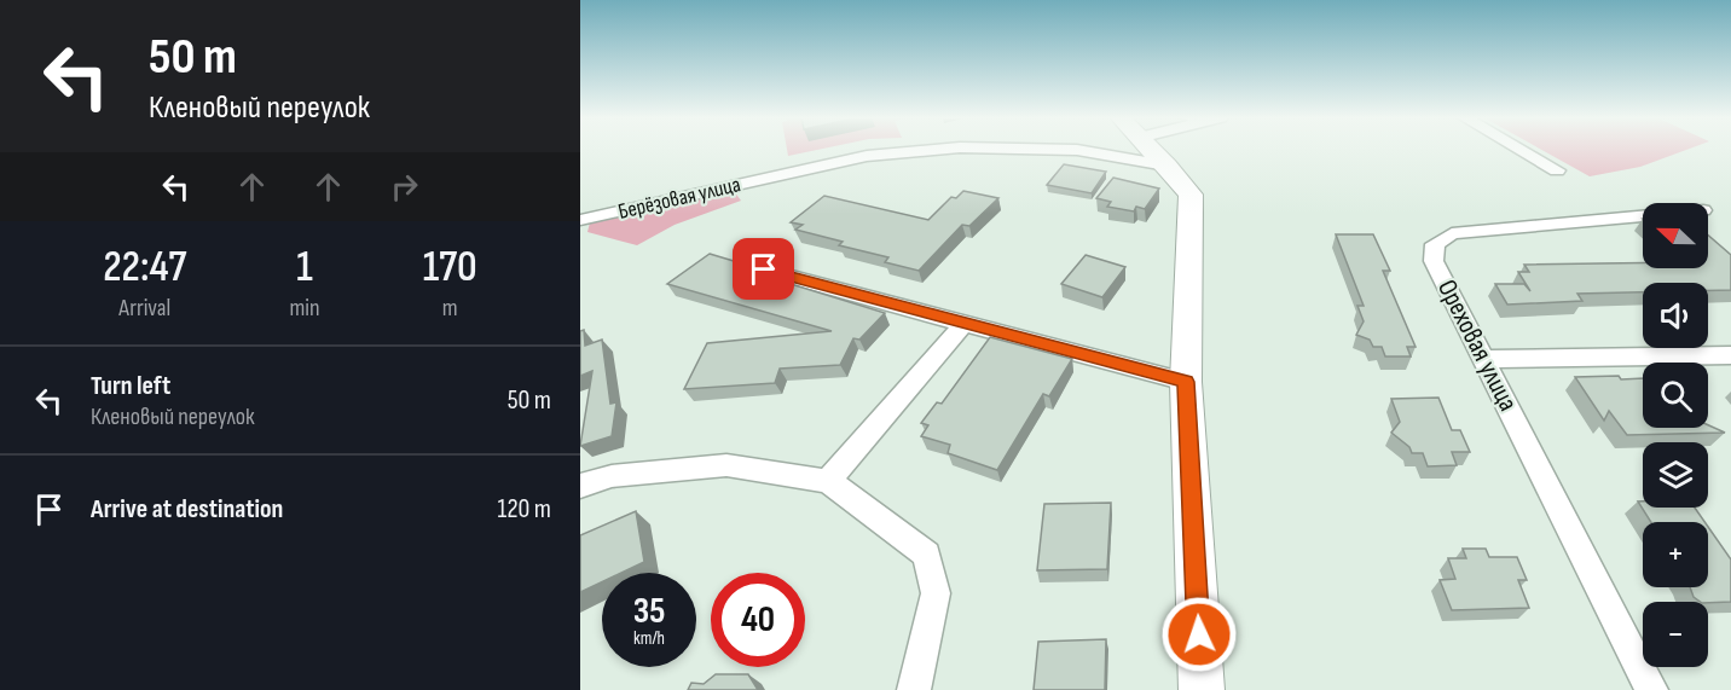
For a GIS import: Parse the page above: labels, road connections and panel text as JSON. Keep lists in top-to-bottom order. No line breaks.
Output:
{"streets":{"street":["Берёзовая улица","Ореховая улица"]},"north":"left","page":{"turn":["50 m","Кленовый переулок"],"map_buttons":["+","−"],"eta":["22:47","Arrival","1","min","170","m"],"list":[{"name":"Turn left","note":"Кленовый переулок","value":"50 m"},{"name":"Arrive at destination","value":"120 m"}],"speed":"35 km/h","limit":"40"}}
